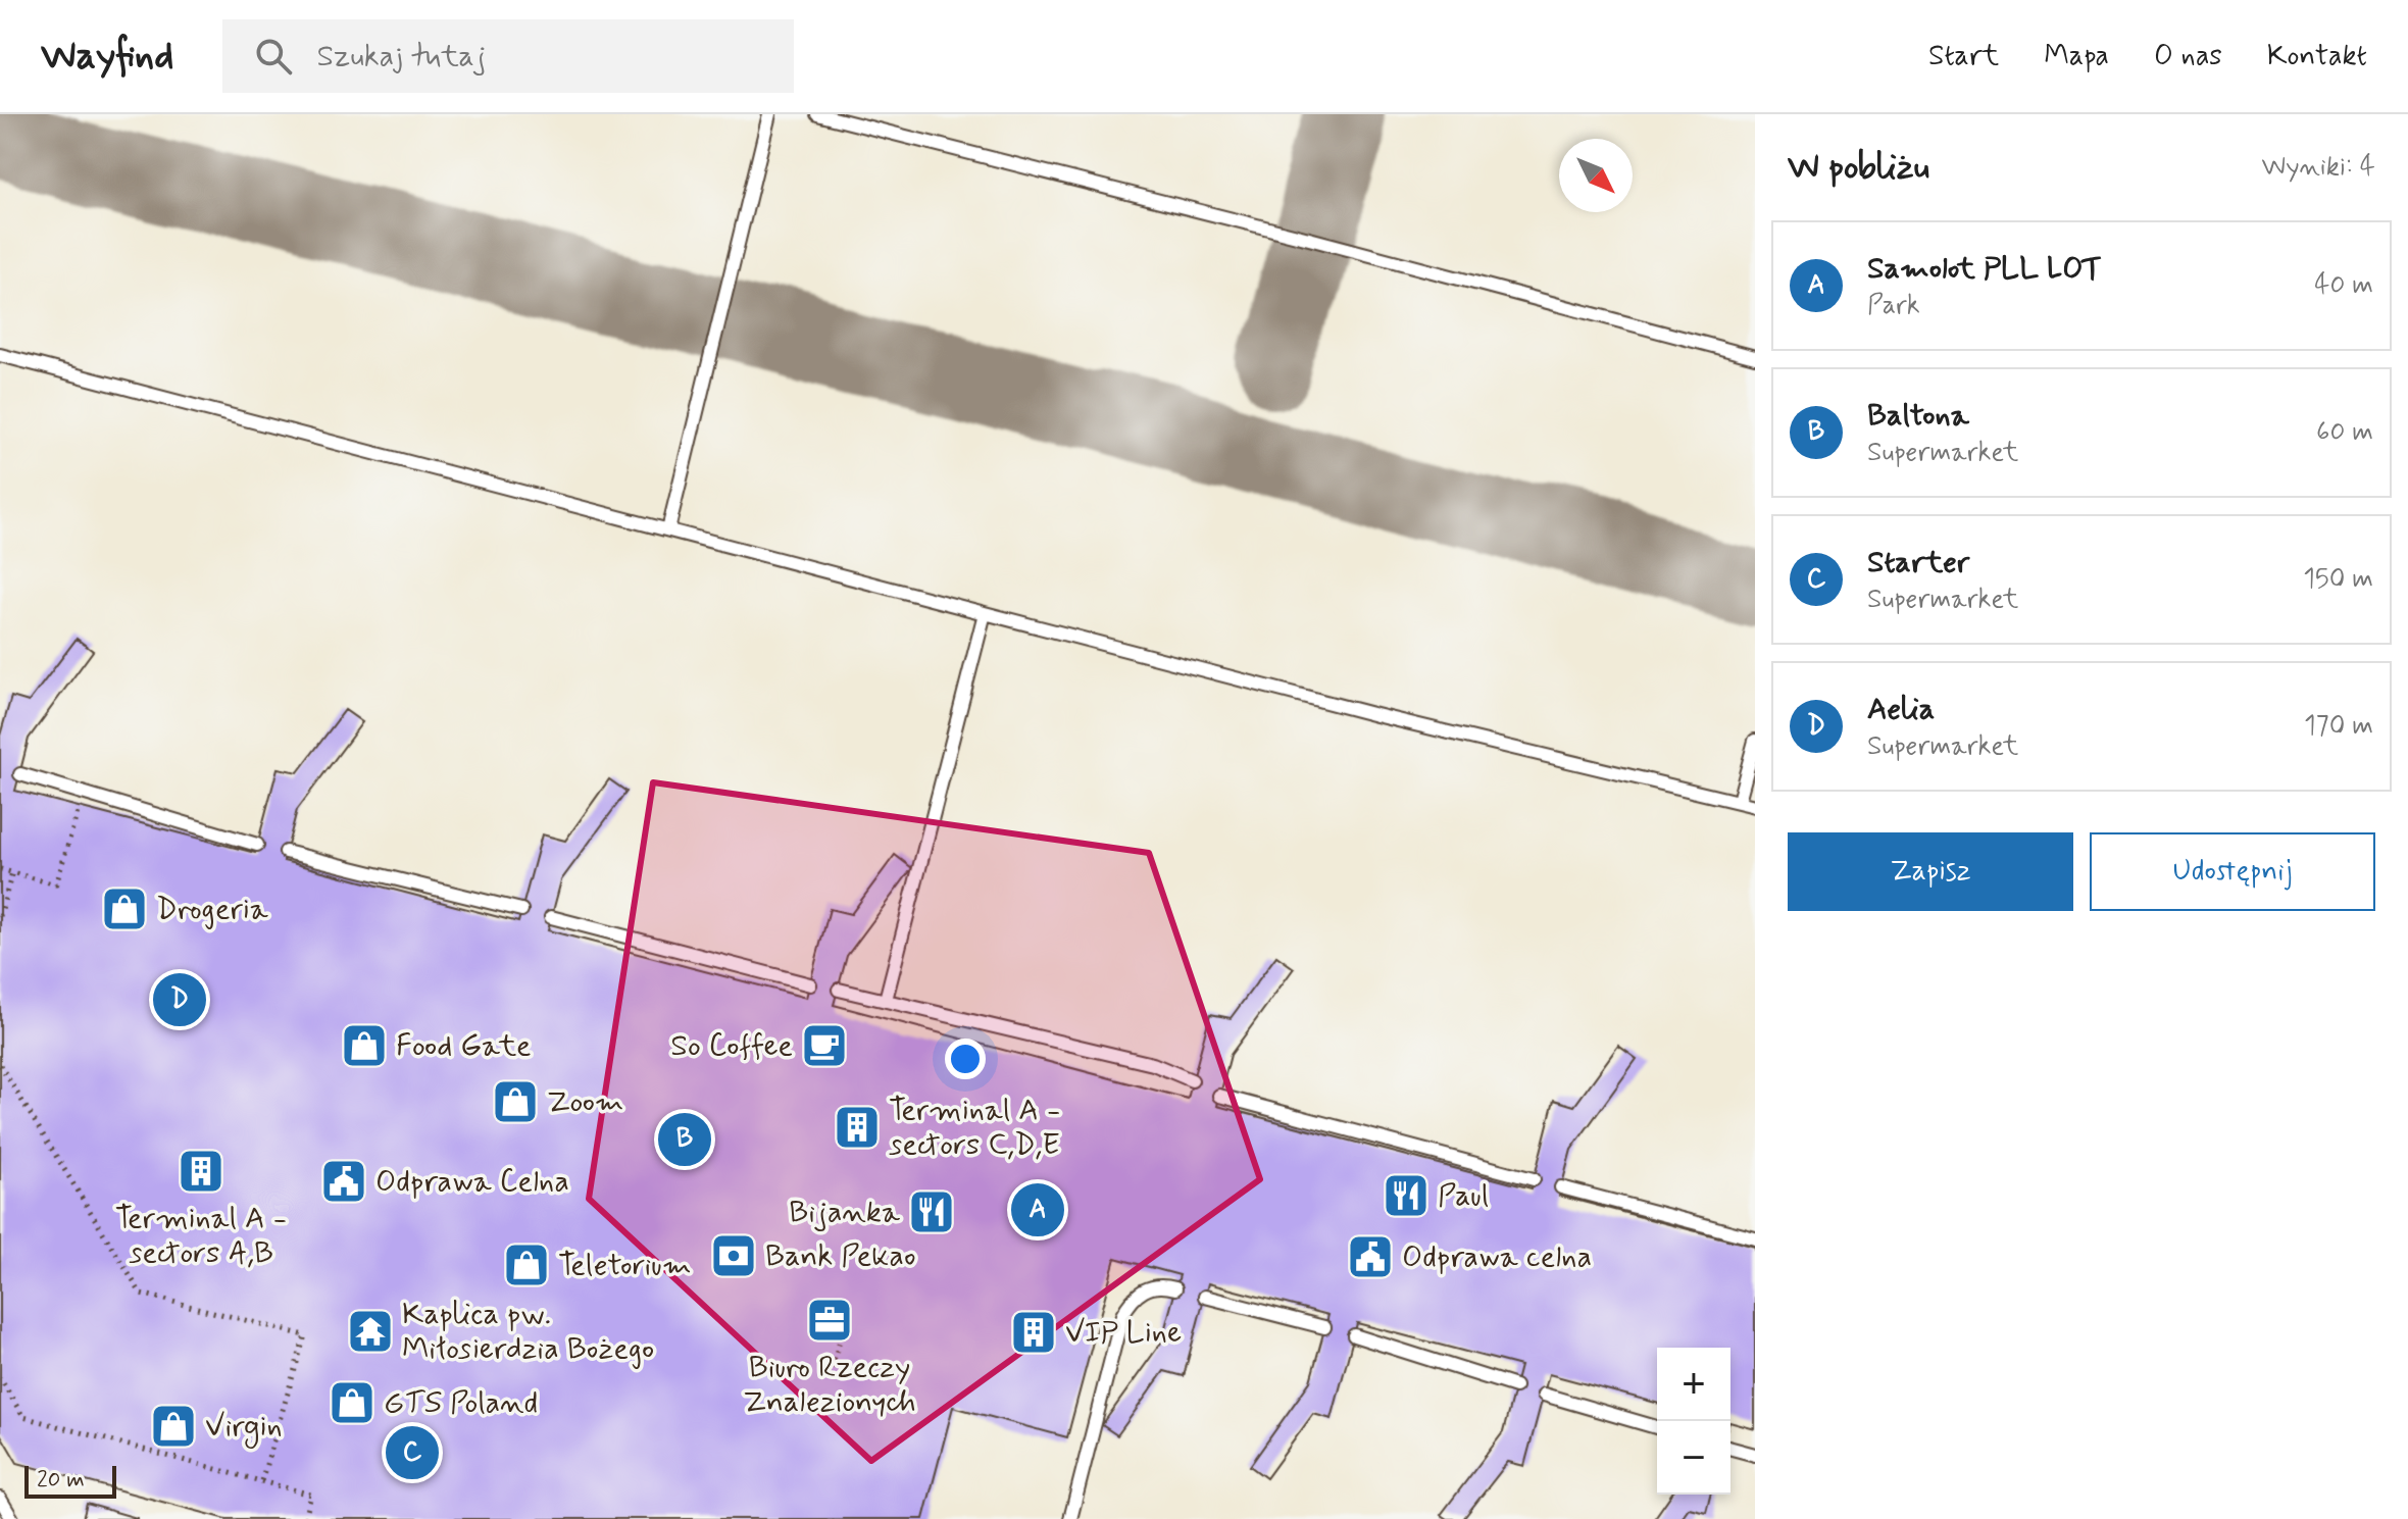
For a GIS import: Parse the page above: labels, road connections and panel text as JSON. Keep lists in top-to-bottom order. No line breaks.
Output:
{"places":{"shop":["Drogeria","Food Gate","Zoom","Teletorium","GTS Poland","Virgin"],"cafe":["So Coffee"],"building":["Terminal A - sectors C,D,E","Terminal A - sectors A,B","VIP Line"],"public building":["Odprawa Celna","Odprawa celna"],"restaurant":["Paul","Bijanka"],"bank":["Bank Pekao"],"office":["Biuro Rzeczy Znalezionych"],"temple":["Kaplica pw. Miłosierdzia Bożego"]},"scale_bar":"20 m","north":"bottom right","page":{"header":"Wayfind","search":"Szukaj tutaj","nav":["Start","Mapa","O nas","Kontakt"],"heading":["W pobliżu","Wyniki: 4"],"list":[{"mark":"A","name":"Samolot PLL LOT","note":"Park","value":"40 m"},{"mark":"B","name":"Baltona","note":"Supermarket","value":"60 m"},{"mark":"C","name":"Starter","note":"Supermarket","value":"150 m"},{"mark":"D","name":"Aelia","note":"Supermarket","value":"170 m"}],"buttons":["Zapisz","Udostępnij"],"pins":["D","B","A","C"],"map_buttons":["+","−"],"scale":"20 m"}}
